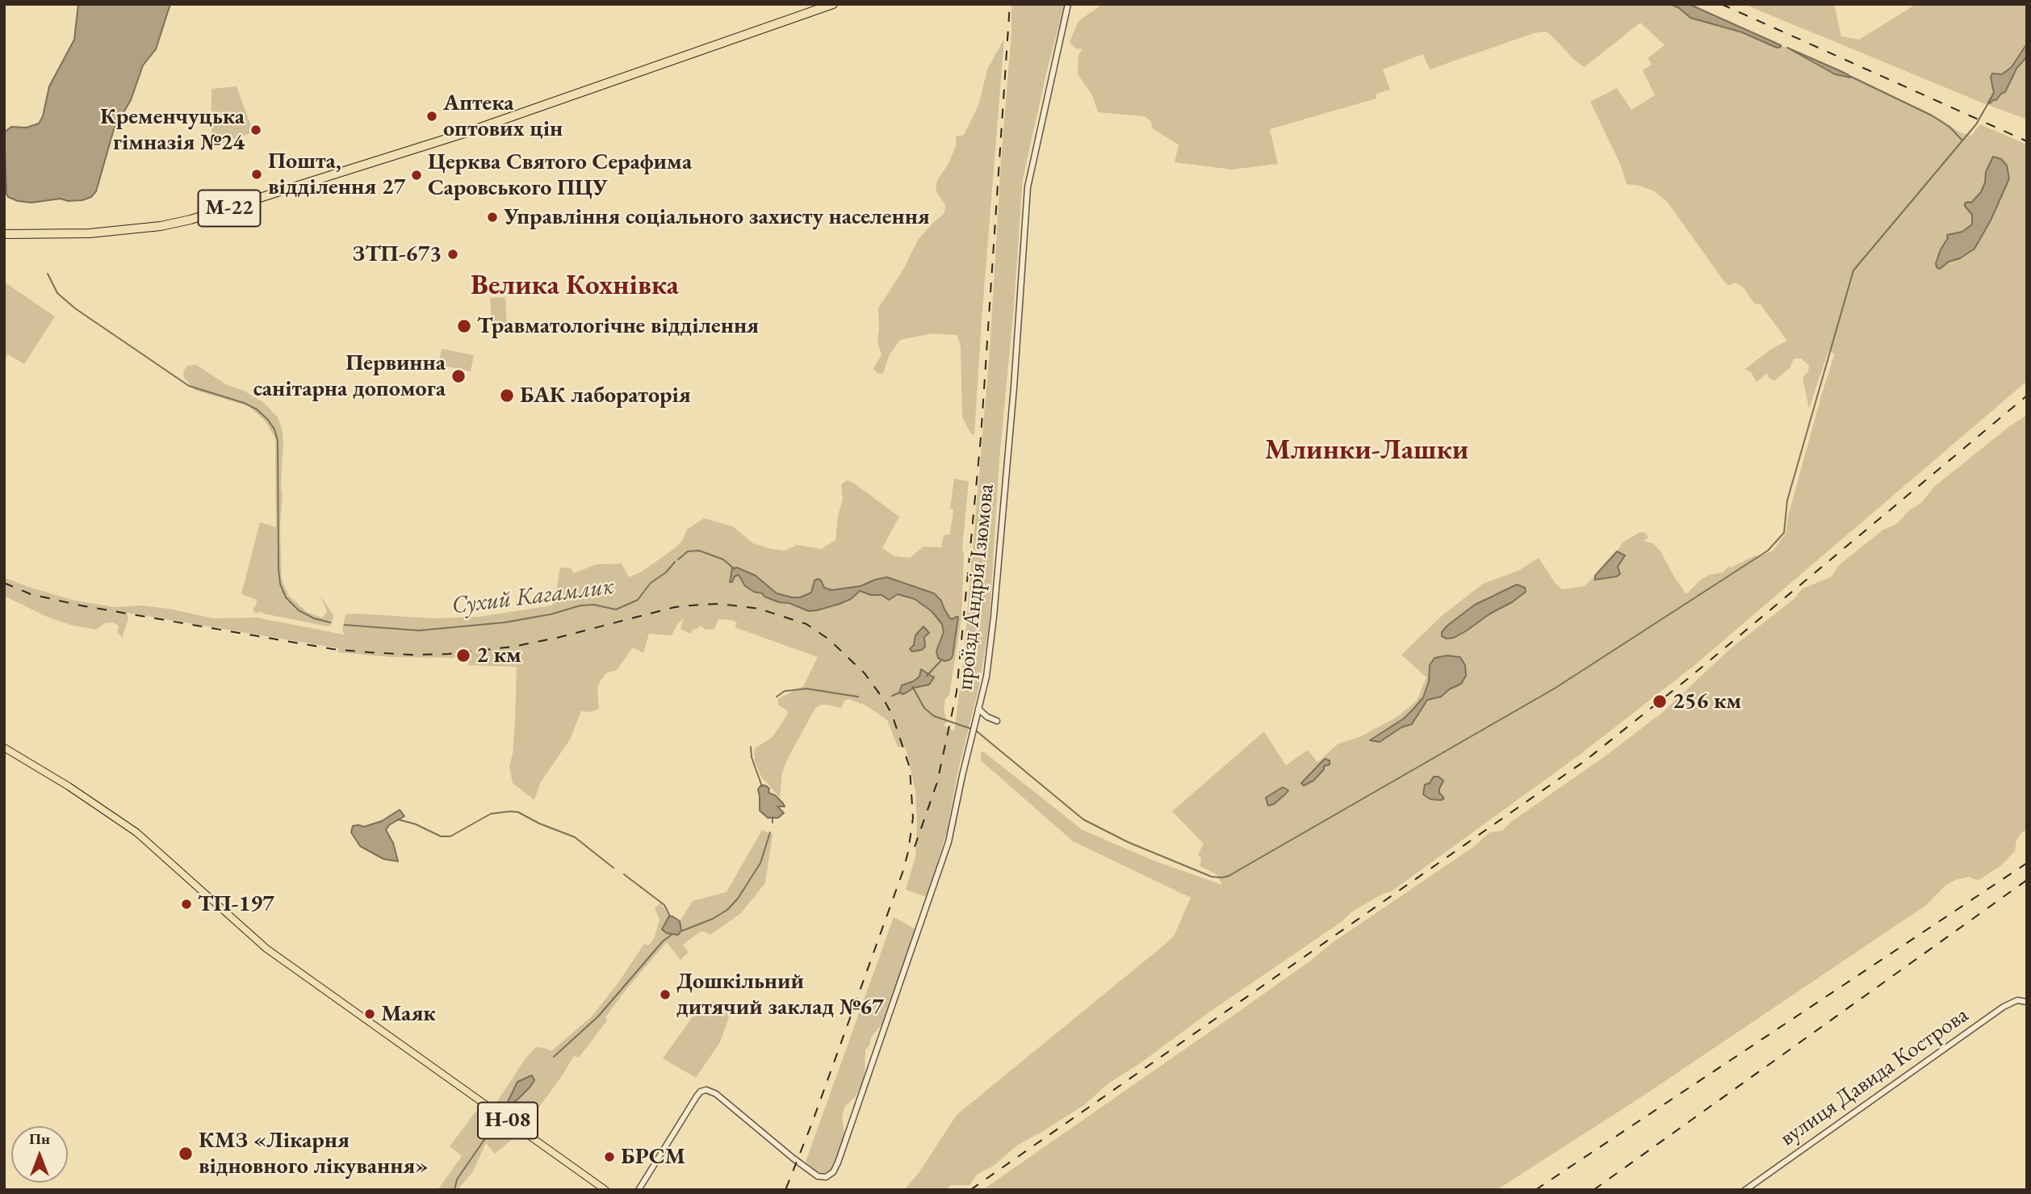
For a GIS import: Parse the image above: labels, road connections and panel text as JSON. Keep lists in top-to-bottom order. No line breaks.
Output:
{"streets":{"highway":["М-22"],"main road":["Н-08"],"street":["проїзд Андрія Ізюмова","вулиця Давида Кострова"]},"districts":["Велика Кохнівка","Млинки-Лашки"],"water":["Сухий Кагамлик"],"places":["Аптека оптових цін","Кременчуцька гімназія №24","Пошта, відділення 27","Церква Святого Серафима Саровського ПЦУ","Управління соціального захисту населення","ЗТП-673","Травматологічне відділення","Первинна санітарна допомога","БАК лабораторія","2 км","256 км","ТП-197","Дошкільний дитячий заклад №67","Маяк","КМЗ «Лікарня відновного лікування»","БРСМ"],"north":"top"}
